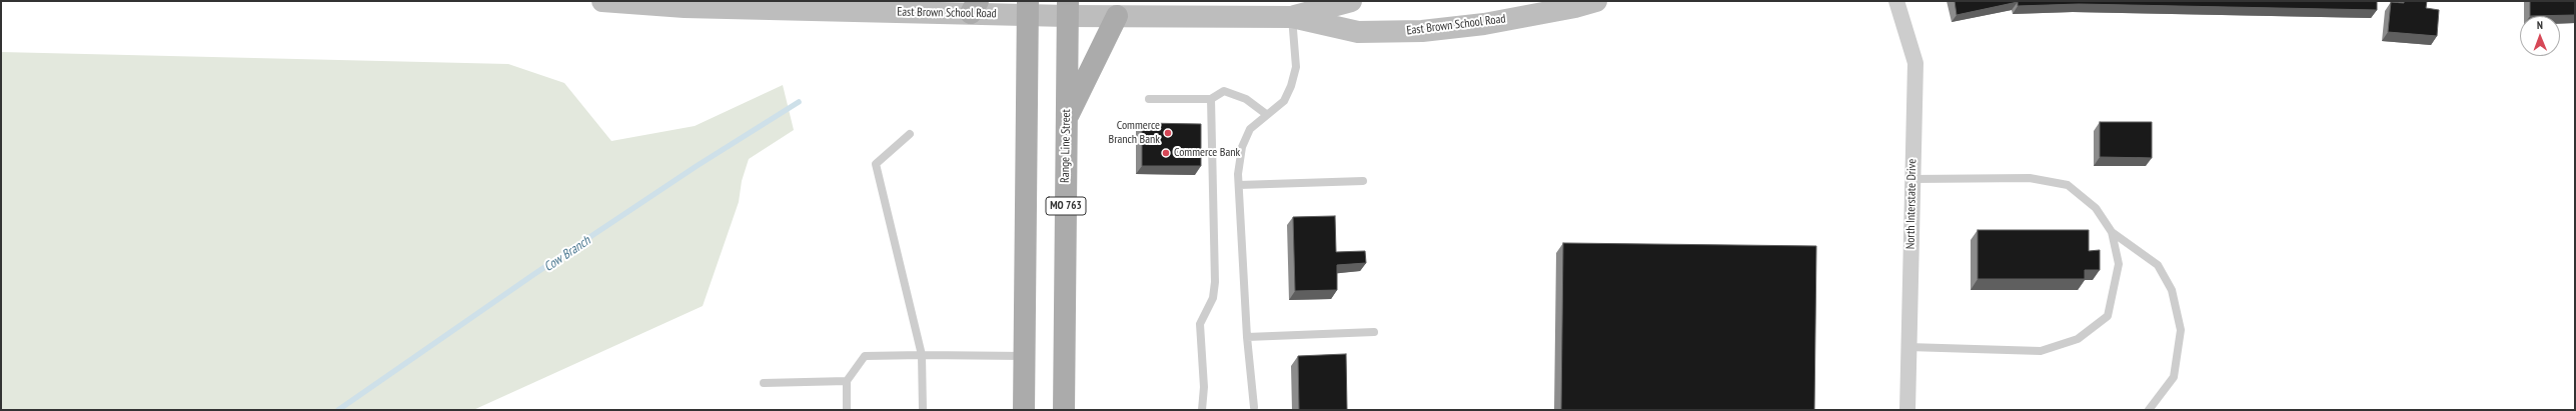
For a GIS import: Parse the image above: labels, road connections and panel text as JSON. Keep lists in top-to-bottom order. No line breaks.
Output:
{"streets":{"main road":["East Brown School Road","Range Line Street","MO 763"],"street":["North Interstate Drive"]},"crossings":[["East Brown School Road","Range Line Street"]],"water":["Cow Branch"],"places":["Commerce Branch Bank","Commerce Bank"],"north":"top"}
